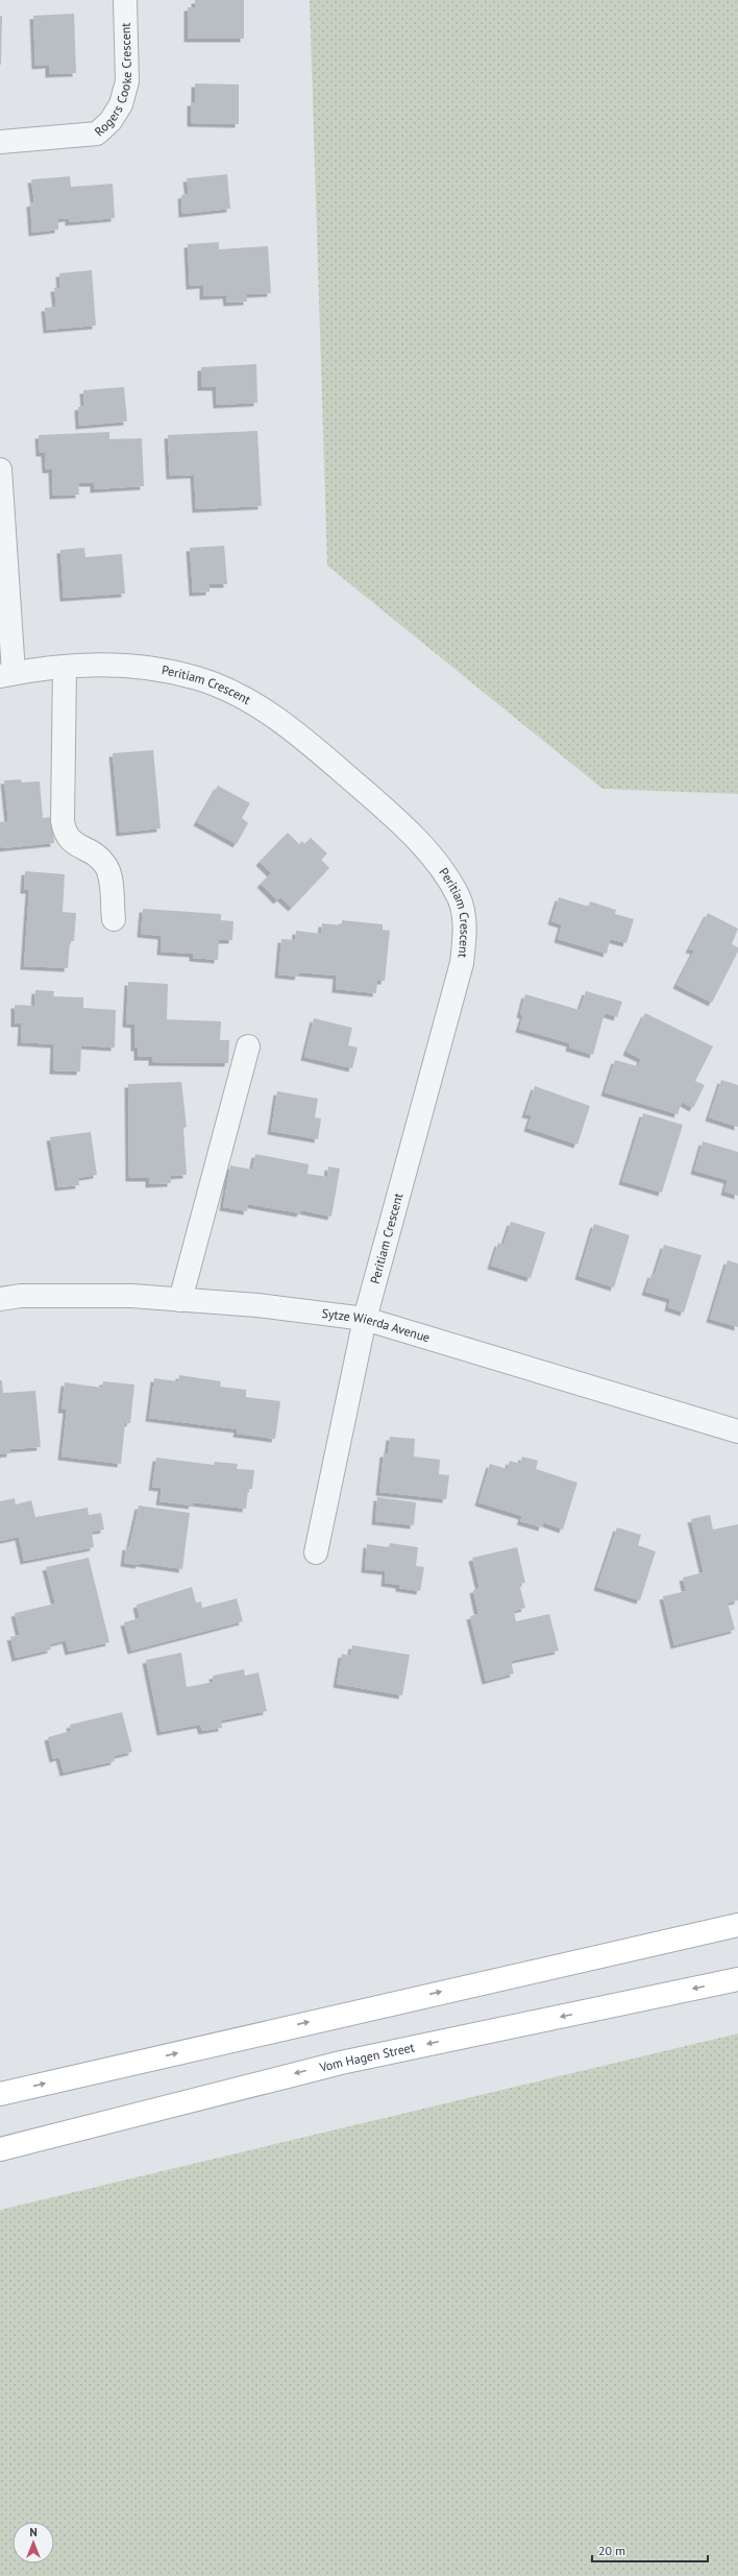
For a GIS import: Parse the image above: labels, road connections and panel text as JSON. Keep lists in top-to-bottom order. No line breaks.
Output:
{"streets":{"main road":["Vom Hagen Street"],"street":["Rogers Cooke Crescent","Peritiam Crescent","Sytze Wierda Avenue"]},"crossings":[["Peritiam Crescent","Sytze Wierda Avenue"]],"scale_bar":"20 m","north":"top"}
